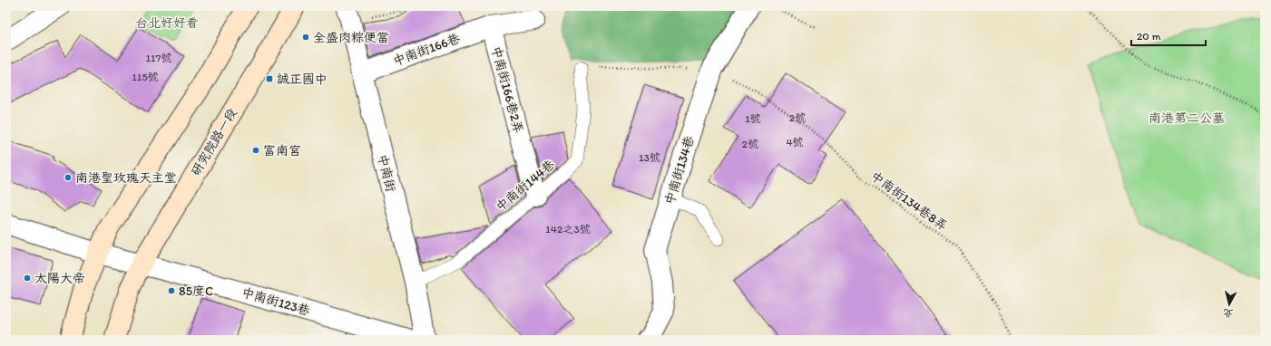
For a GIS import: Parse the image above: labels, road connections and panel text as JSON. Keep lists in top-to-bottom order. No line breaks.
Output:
{"streets":{"main road":["研究院路一段"],"street":["中南街166巷","中南街166巷2弄","中南街134巷","中南街","中南街123巷"],"lane":["中南街144巷"],"path":["中南街134巷8弄"]},"crossings":[["中南街166巷","中南街166巷2弄"],["中南街166巷","中南街"],["中南街166巷2弄","中南街144巷"],["研究院路一段","中南街123巷"],["中南街134巷","中南街134巷8弄"],["中南街","中南街144巷"]],"parks":["台北好好看","南港第二公墓"],"places":{"other":["全盛肉粽便當","富南宮","南港聖玫瑰天主堂","太陽大帝","85度C"],"transit":["誠正國中"]},"house_numbers":["117號","115號","2號","1號","4號","2號","13號","142之3號"],"scale_bar":"20 m","north":"bottom"}
